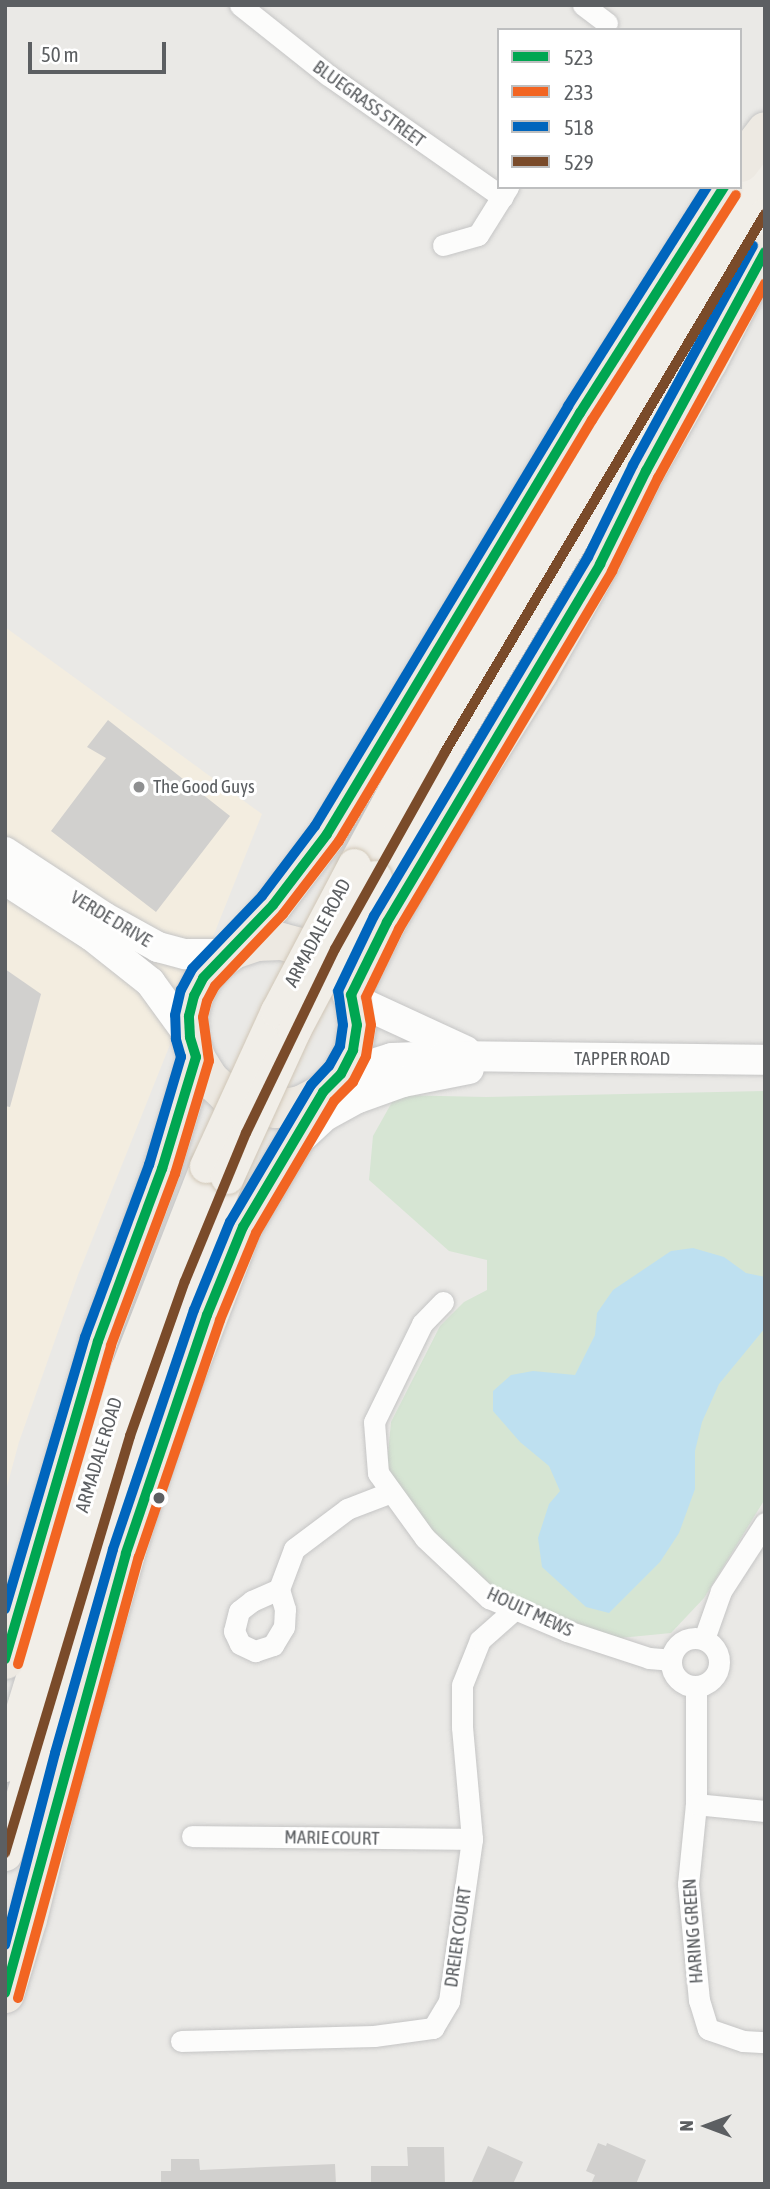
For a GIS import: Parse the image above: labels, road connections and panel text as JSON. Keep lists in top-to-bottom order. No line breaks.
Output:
{"streets":{"highway":["ARMADALE ROAD"],"street":["BLUEGRASS STREET","VERDE DRIVE","TAPPER ROAD","HOULT MEWS","MARIE COURT","HARING GREEN","DREIER COURT"]},"crossings":[["VERDE DRIVE","ARMADALE ROAD"],["VERDE DRIVE","TAPPER ROAD"],["ARMADALE ROAD","TAPPER ROAD"],["HOULT MEWS","HARING GREEN"],["HOULT MEWS","DREIER COURT"],["MARIE COURT","DREIER COURT"]],"places":["The Good Guys"],"lines":["transit line 523","transit line 518","transit line 233","transit line 529"],"legend":["523","233","518","529"],"scale_bar":"50 m","north":"left"}
